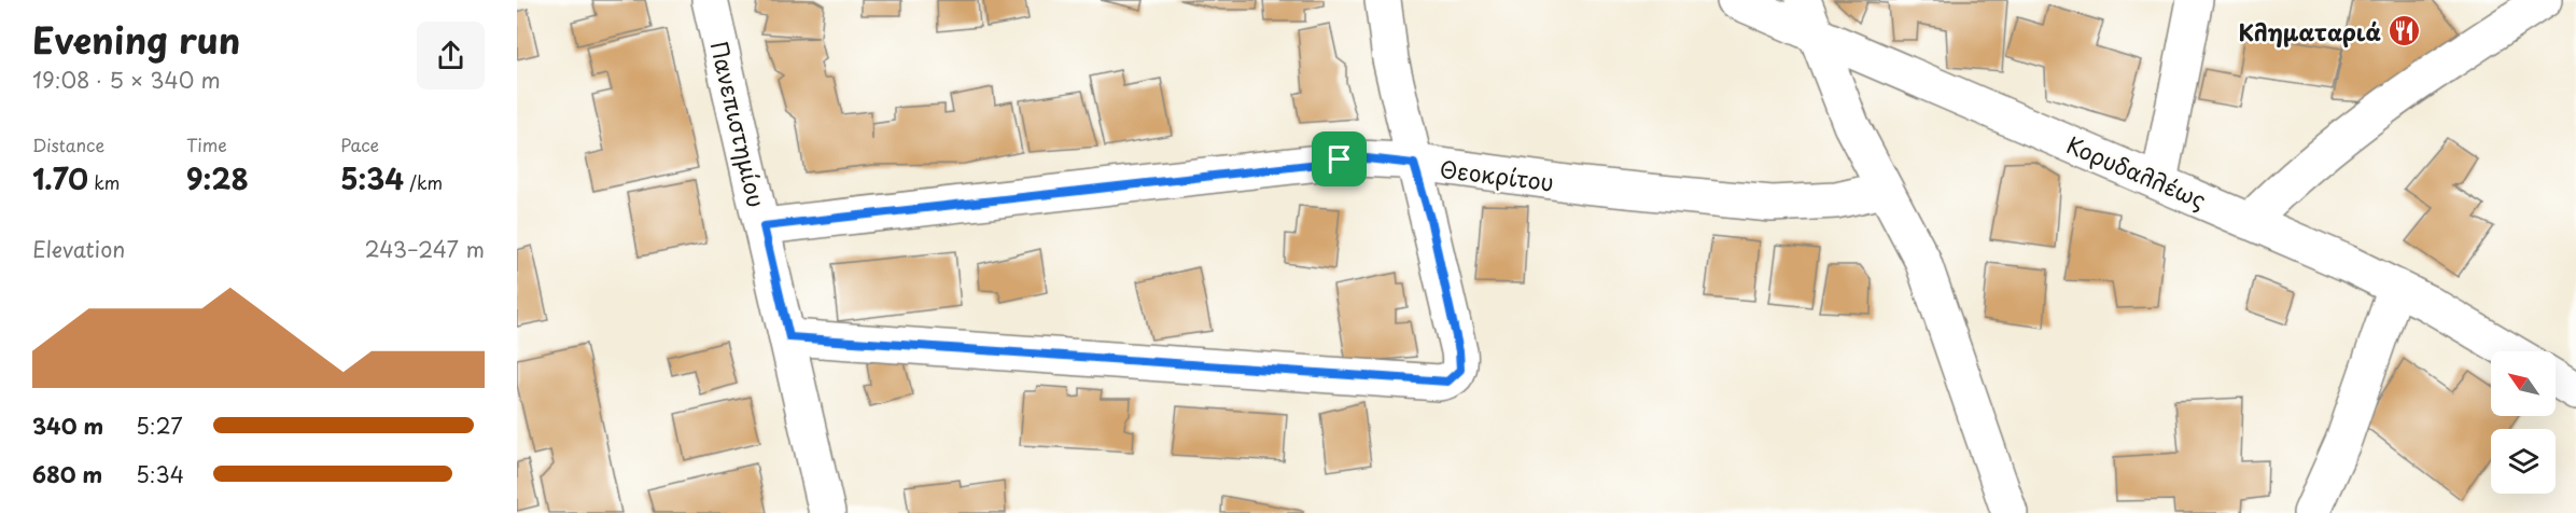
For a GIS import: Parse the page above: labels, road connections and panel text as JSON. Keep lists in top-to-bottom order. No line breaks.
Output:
{"streets":{"street":["Πανεπιστημίου","Κορυδαλλέως","Θεοκρίτου"]},"crossings":[["Πανεπιστημίου","Θεοκρίτου"]],"places":{"restaurant":["Κληματαριά"]},"north":"top left","page":{"heading":["Evening run","19:08 · 5 × 340 m"],"stats":[["Distance","1.70 km"],["Time","9:28"],["Pace","5:34 /km"]],"chart":["Elevation","243–247 m"],"list":[{"name":"340 m","note":"5:27"},{"name":"680 m","note":"5:34"}]}}
